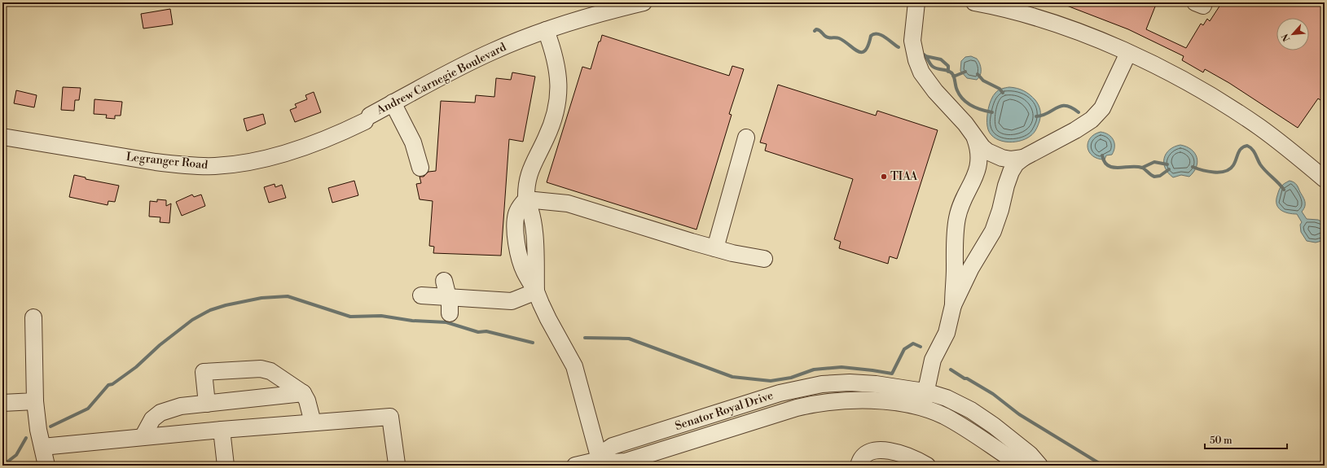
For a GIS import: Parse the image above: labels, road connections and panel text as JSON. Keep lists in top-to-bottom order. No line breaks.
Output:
{"streets":{"street":["Andrew Carnegie Boulevard","Legranger Road","Senator Royal Drive"]},"crossings":[["Andrew Carnegie Boulevard","Legranger Road"]],"places":["TIAA"],"scale_bar":"50 m","north":"bottom left"}
